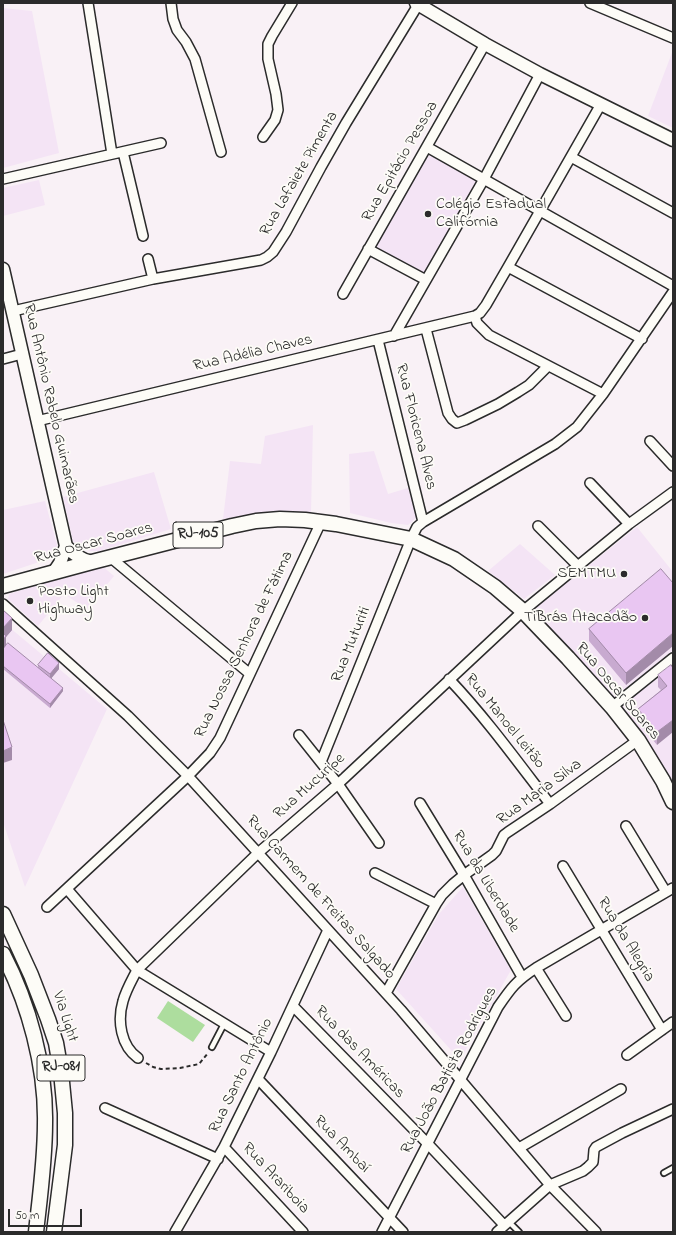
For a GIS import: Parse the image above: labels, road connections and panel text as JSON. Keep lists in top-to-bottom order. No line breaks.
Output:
{"streets":{"main road":["Rua Antônio Rabelo Guimarães","RJ-105","Rua Oscar Soares","Via Light","RJ-081"],"street":["Rua Epitácio Pessoa","Rua Lafaiete Pimenta","Rua Adélia Chaves","Rua Floricena Alves","Rua Nossa Senhora de Fátima","Rua Muturiti","Rua Manoel Leitão","Rua Mucuripe","Rua Maria Silva","Rua da Liberdade","Rua Carmem de Freitas Salgado","Rua da Alegria","Rua das Américas","Rua João Batista Rodrigues","Rua Santo Antônio","Rua Ambaí","Rua Arariboia"]},"crossings":[["Rua Lafaiete Pimenta","Rua Antônio Rabelo Guimarães"],["Rua Adélia Chaves","Rua Antônio Rabelo Guimarães"],["Rua Adélia Chaves","Rua Floricena Alves"],["Rua Floricena Alves","Rua Muturiti"],["Rua Oscar Soares","Rua Nossa Senhora de Fátima"],["Rua Oscar Soares","Rua Muturiti"],["Rua Oscar Soares","Rua Mucuripe"],["Rua Oscar Soares","Rua Maria Silva"],["Rua Nossa Senhora de Fátima","Rua Carmem de Freitas Salgado"],["Rua Manoel Leitão","Rua Mucuripe"],["Rua Manoel Leitão","Rua Maria Silva"],["Rua Mucuripe","Rua Carmem de Freitas Salgado"],["Rua Maria Silva","Rua da Liberdade"],["Rua Maria Silva","Rua Carmem de Freitas Salgado"],["Rua da Liberdade","Rua João Batista Rodrigues"],["Rua Carmem de Freitas Salgado","Rua João Batista Rodrigues"],["Rua Carmem de Freitas Salgado","Rua Santo Antônio"],["Rua da Alegria","Rua João Batista Rodrigues"],["Rua das Américas","Rua João Batista Rodrigues"],["Rua das Américas","Rua Santo Antônio"],["Rua João Batista Rodrigues","Rua Ambaí"],["Rua Santo Antônio","Rua Ambaí"],["Rua Santo Antônio","Rua Arariboia"]],"places":["Colégio Estadual Califórnia","SEMTMU","Posto Light Highway","TiBrás Atacadão"],"scale_bar":"50 m"}
